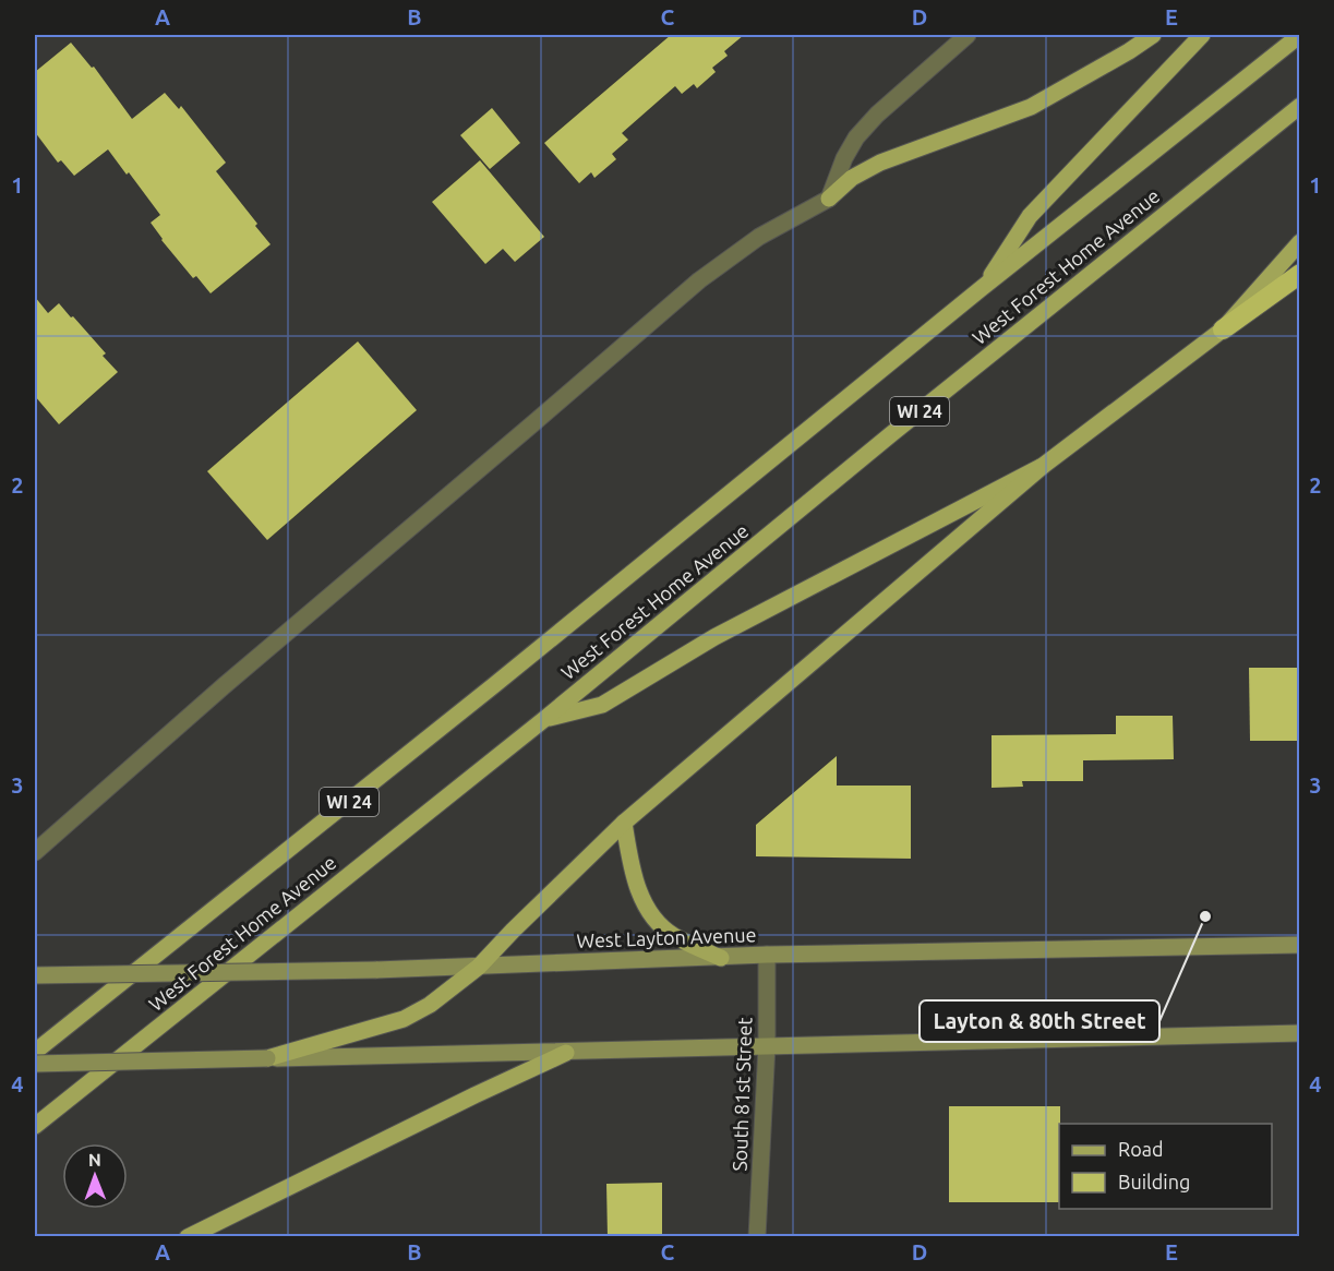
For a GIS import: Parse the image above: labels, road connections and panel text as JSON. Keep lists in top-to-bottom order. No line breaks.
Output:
{"streets":{"main road":["West Forest Home Avenue","WI 24","West Layton Avenue"],"street":["South 81st Street"]},"crossings":[["West Layton Avenue","South 81st Street"]],"places":["Layton & 80th Street"],"legend":["Road","Building"],"north":"top","grid":{"columns":["A","B","C","D","E"],"rows":["1","2","3","4"]}}
